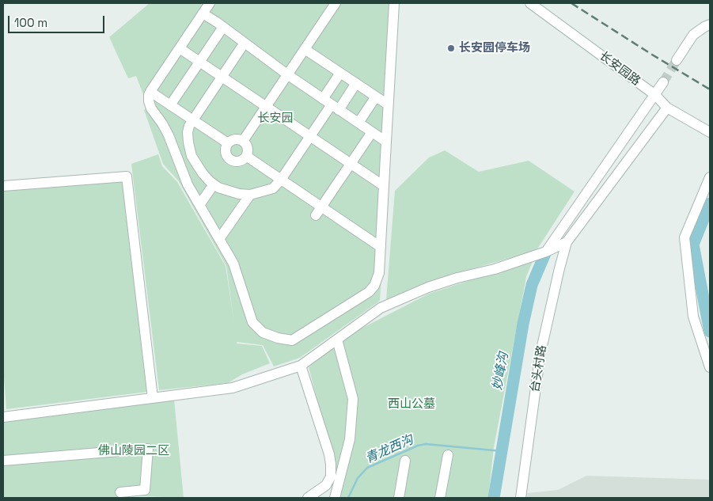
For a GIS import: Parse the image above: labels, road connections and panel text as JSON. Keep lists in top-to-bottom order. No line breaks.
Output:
{"streets":{"street":["长安园路","台头村路"]},"water":["妙峰沟","青龙西沟"],"parks":["长安园","西山公墓","佛山陵园二区"],"places":["长安园停车场"],"scale_bar":"100 m"}
